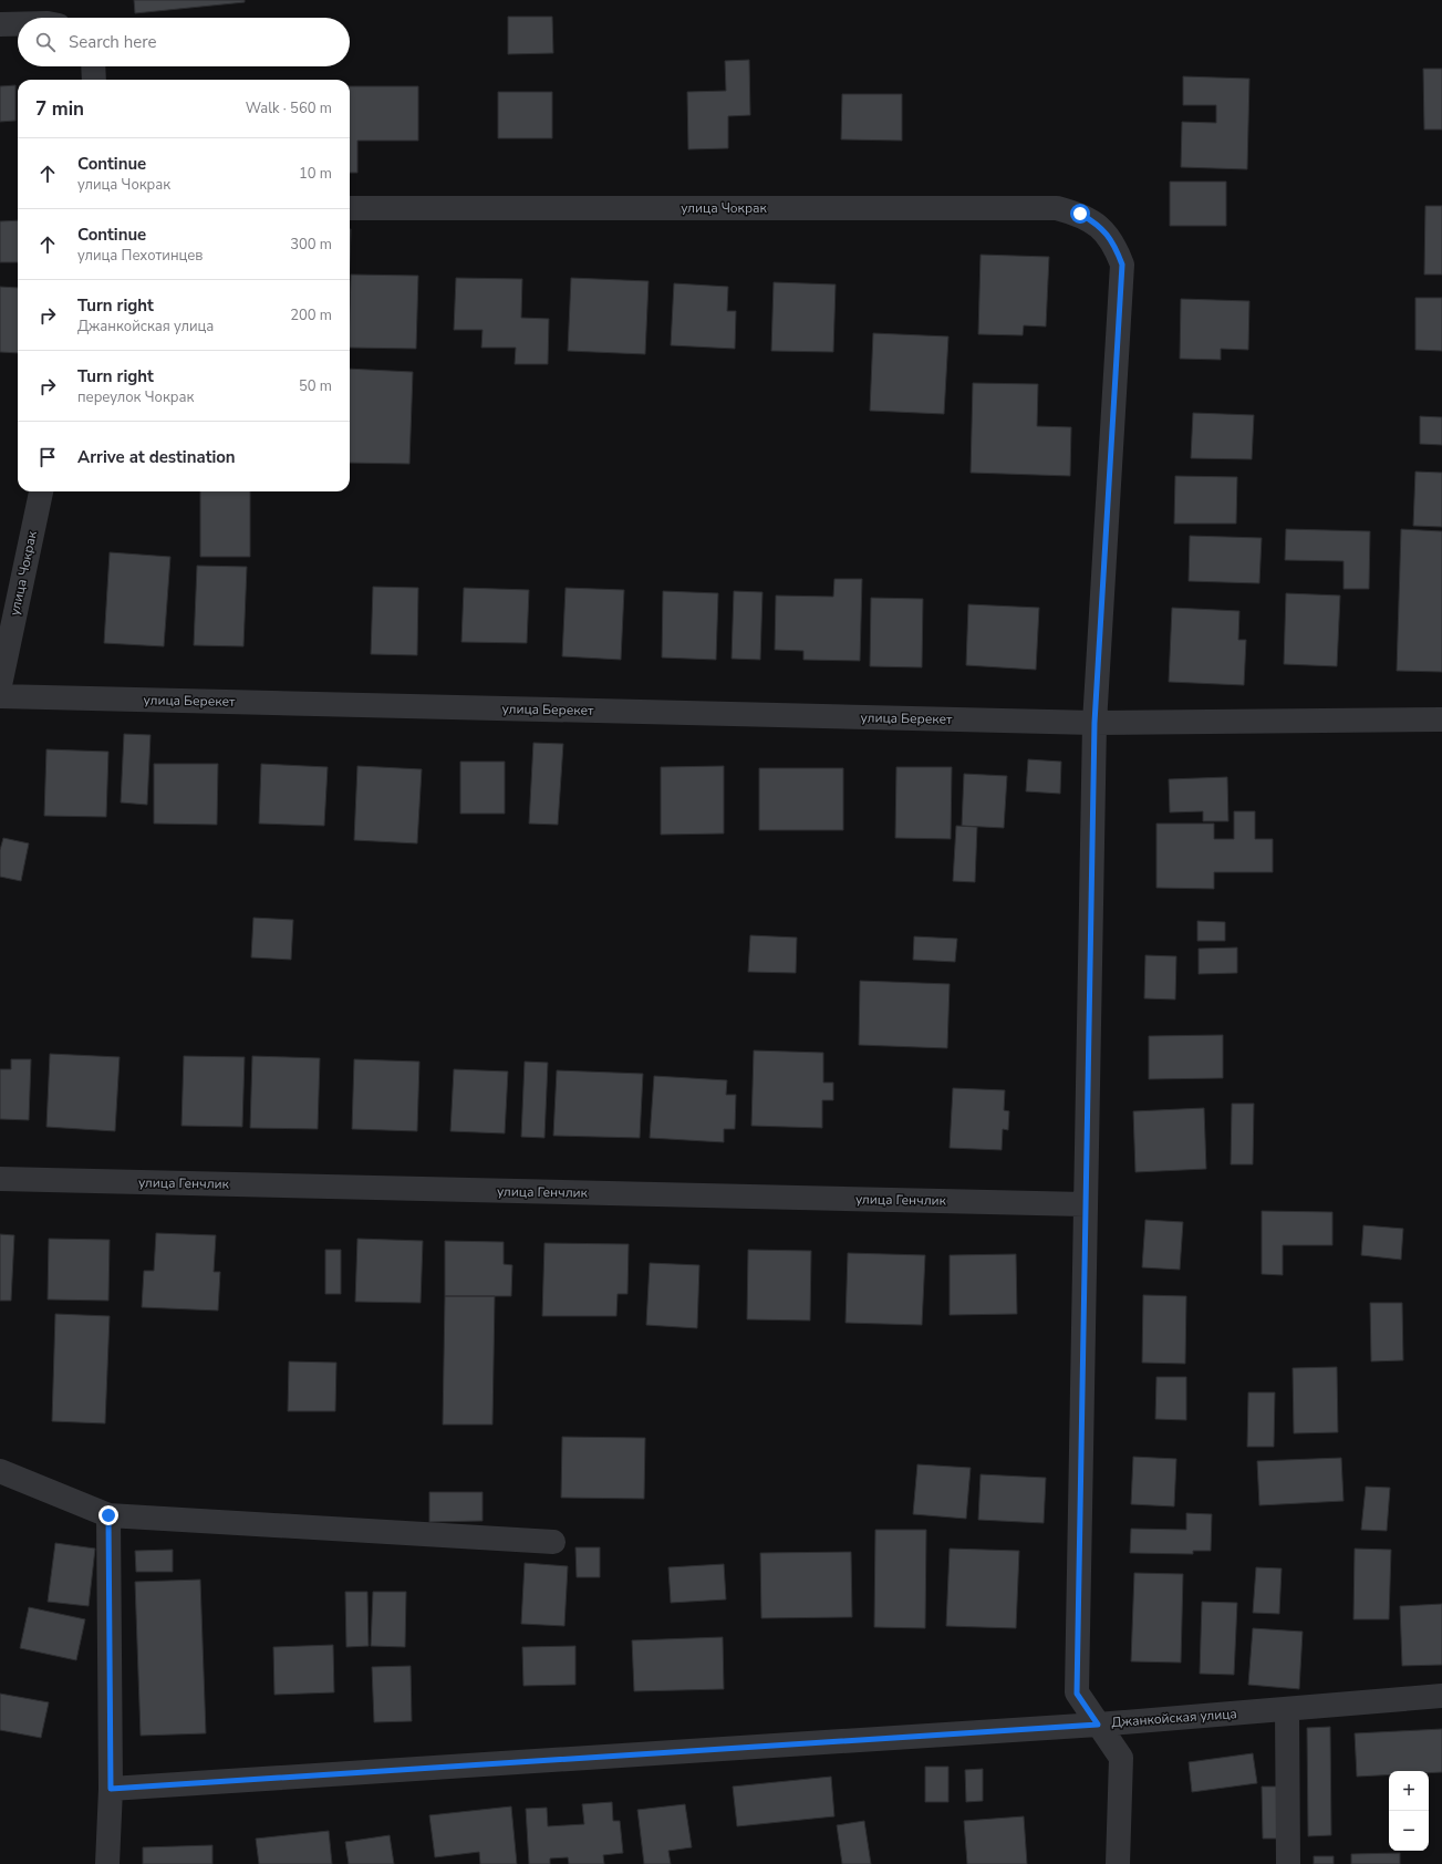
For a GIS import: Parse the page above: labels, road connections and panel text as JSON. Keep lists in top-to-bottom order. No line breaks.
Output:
{"streets":{"street":["улица Чокрак","улица Берекет","улица Генчлик","Джанкойская улица"]},"crossings":[["улица Чокрак","улица Берекет"],["улица Чокрак","улица Генчлик"],["улица Чокрак","Джанкойская улица"]],"page":{"search":"Search here","heading":["7 min","Walk · 560 m"],"list":[["Continue","улица Чокрак","10 m"],["Continue","улица Пехотинцев","300 m"],["Turn right","Джанкойская улица","200 m"],["Turn right","переулок Чокрак","50 m"],"Arrive at destination"],"map_buttons":["+","−"]}}
